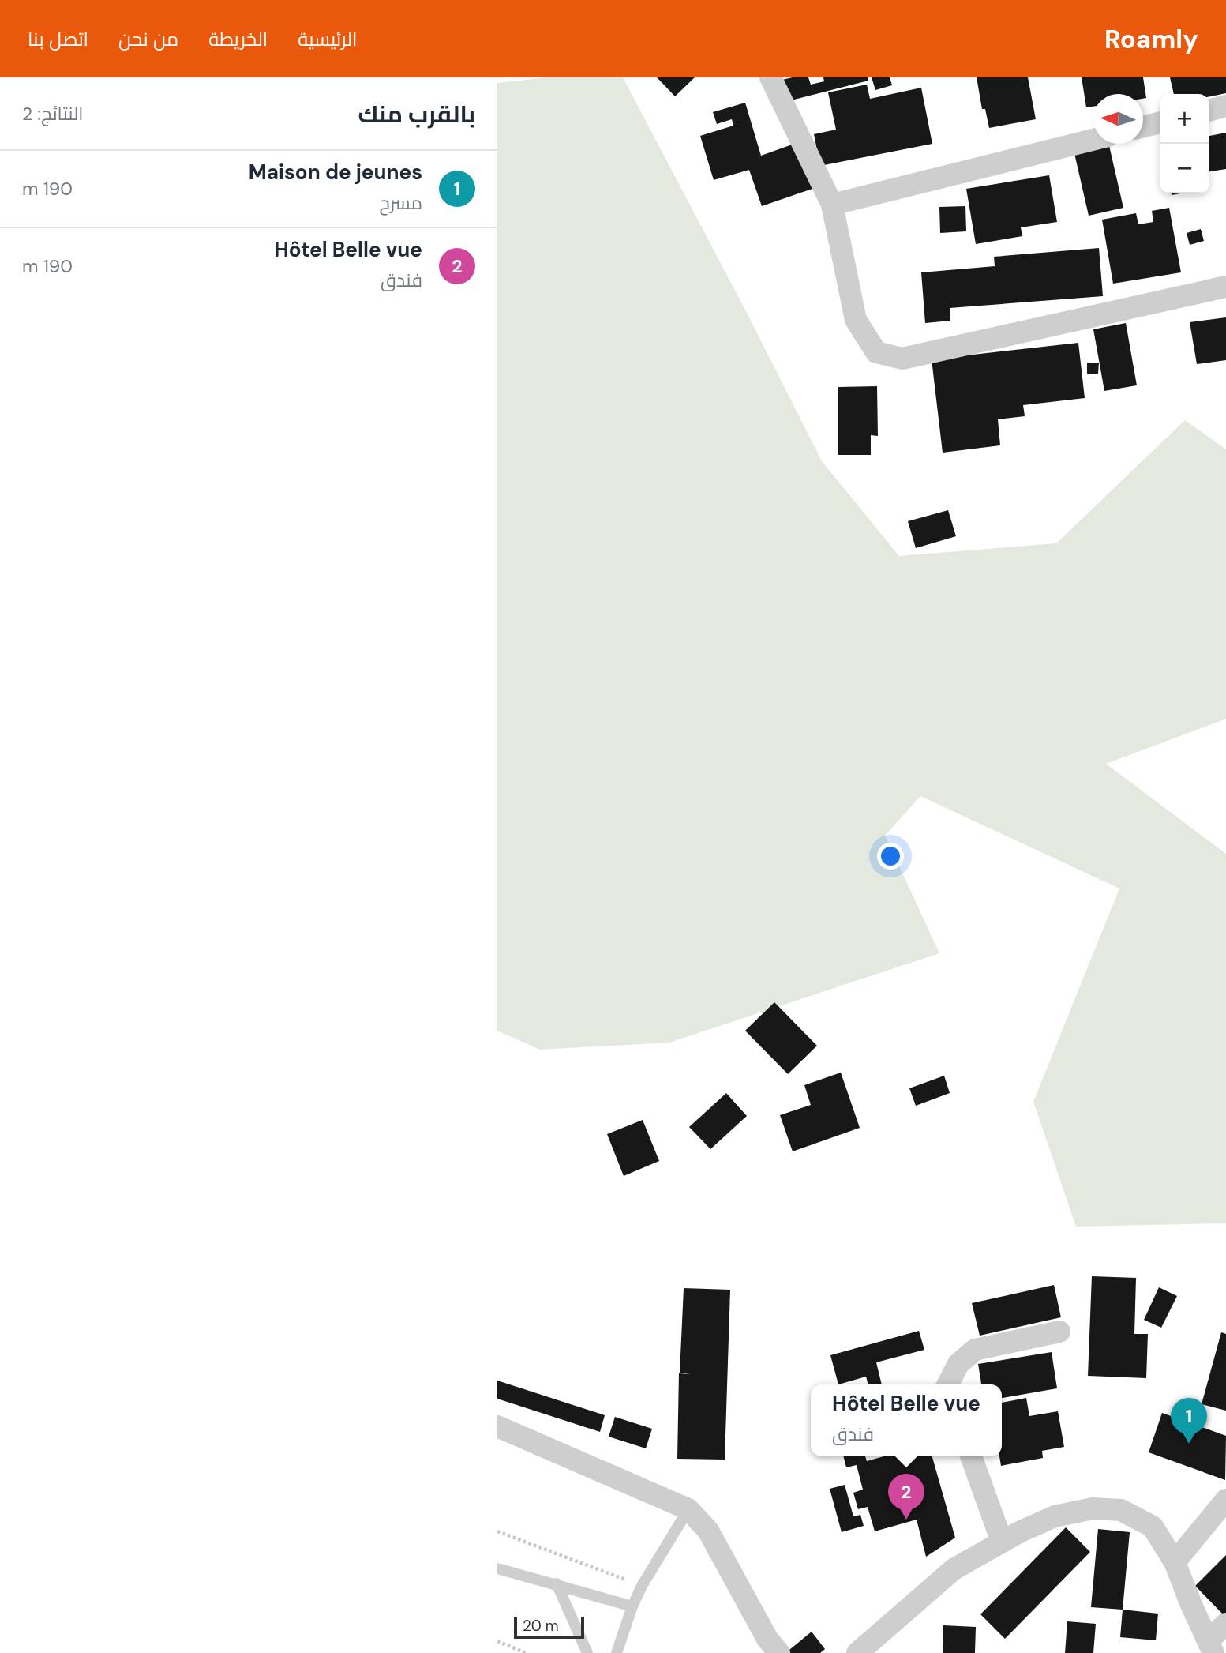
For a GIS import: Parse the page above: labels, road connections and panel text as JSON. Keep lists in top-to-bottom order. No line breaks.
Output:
{"scale_bar":"20 m","north":"left","page":{"header":"Roamly","nav":["الرئيسية","الخريطة","من نحن","اتصل بنا"],"heading":["بالقرب منك","النتائج: 2"],"map_buttons":["+","−"],"list":[{"mark":"1","name":"Maison de jeunes","note":"مسرح","value":"190 m"},{"mark":"2","name":"Hôtel Belle vue","note":"فندق","value":"190 m"}],"popup":["Hôtel Belle vue","فندق"],"pins":["1","2"],"scale":"20 m"}}
